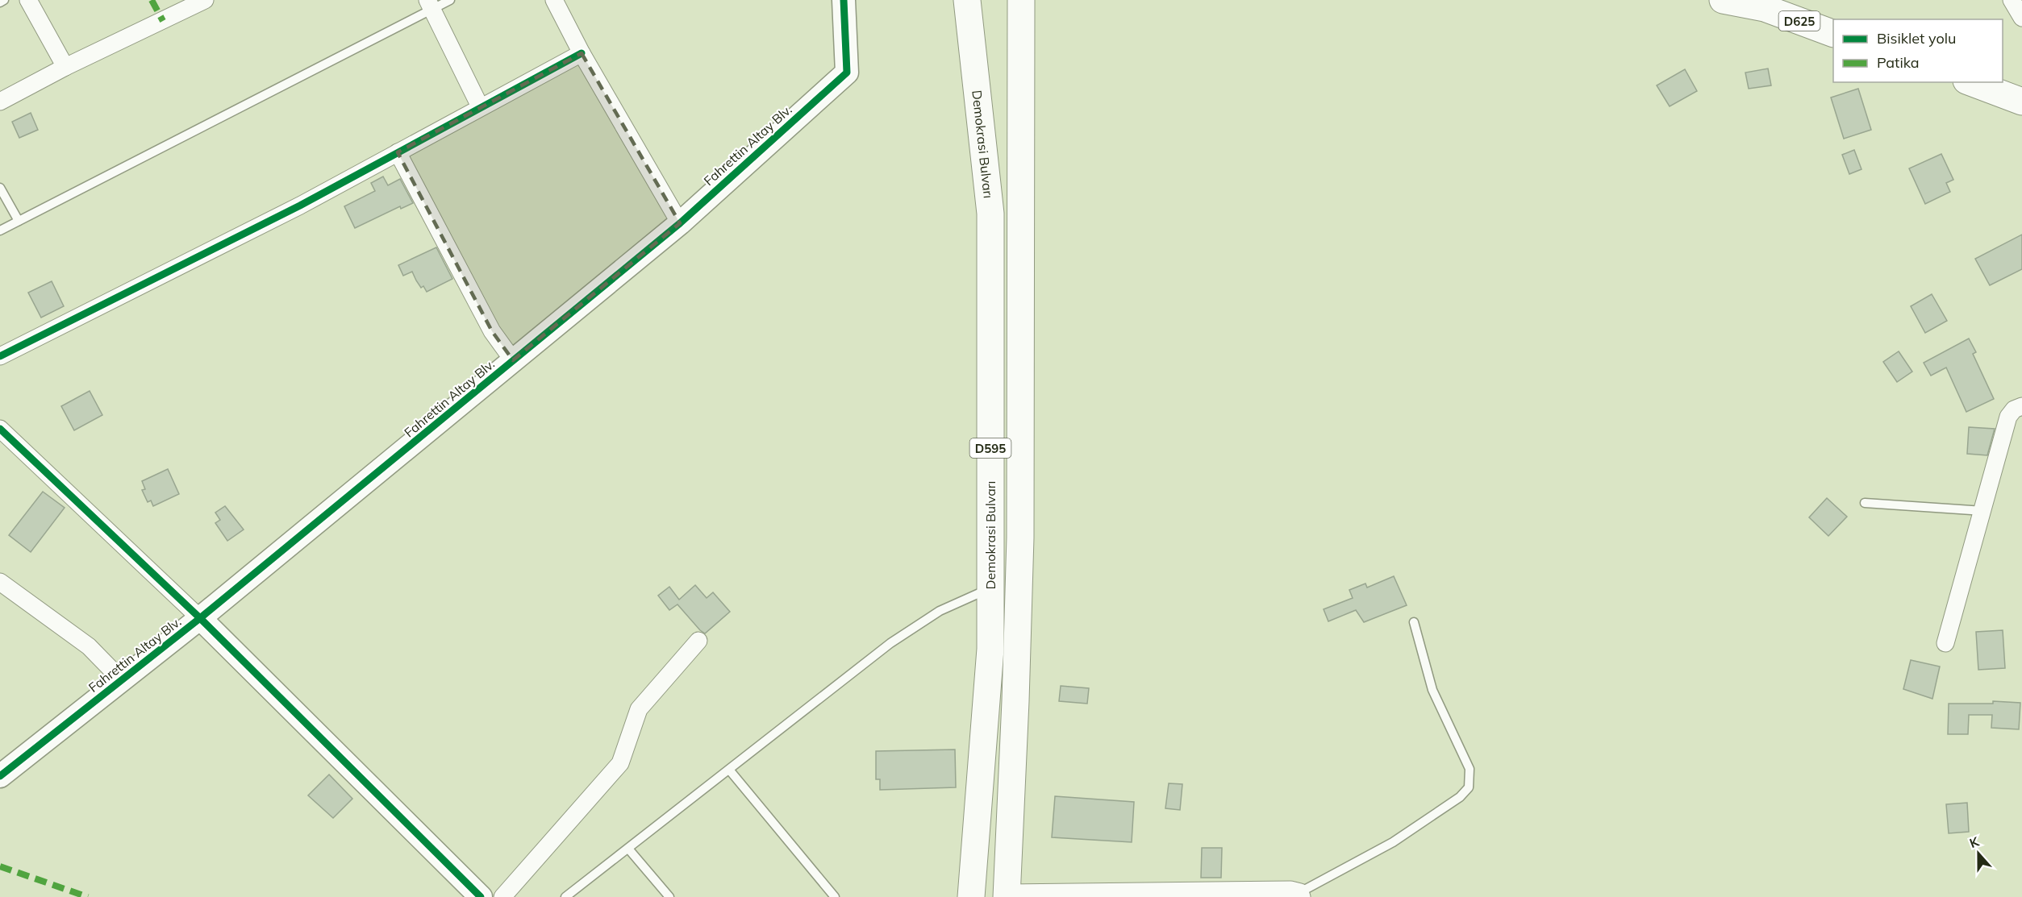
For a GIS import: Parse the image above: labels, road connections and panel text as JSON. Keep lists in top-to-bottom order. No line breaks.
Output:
{"streets":{"main road":["D625","Demokrasi Bulvarı","D595"],"street":["Fahrettin Altay Blv."]},"legend":["Bisiklet yolu","Patika"],"north":"top"}
